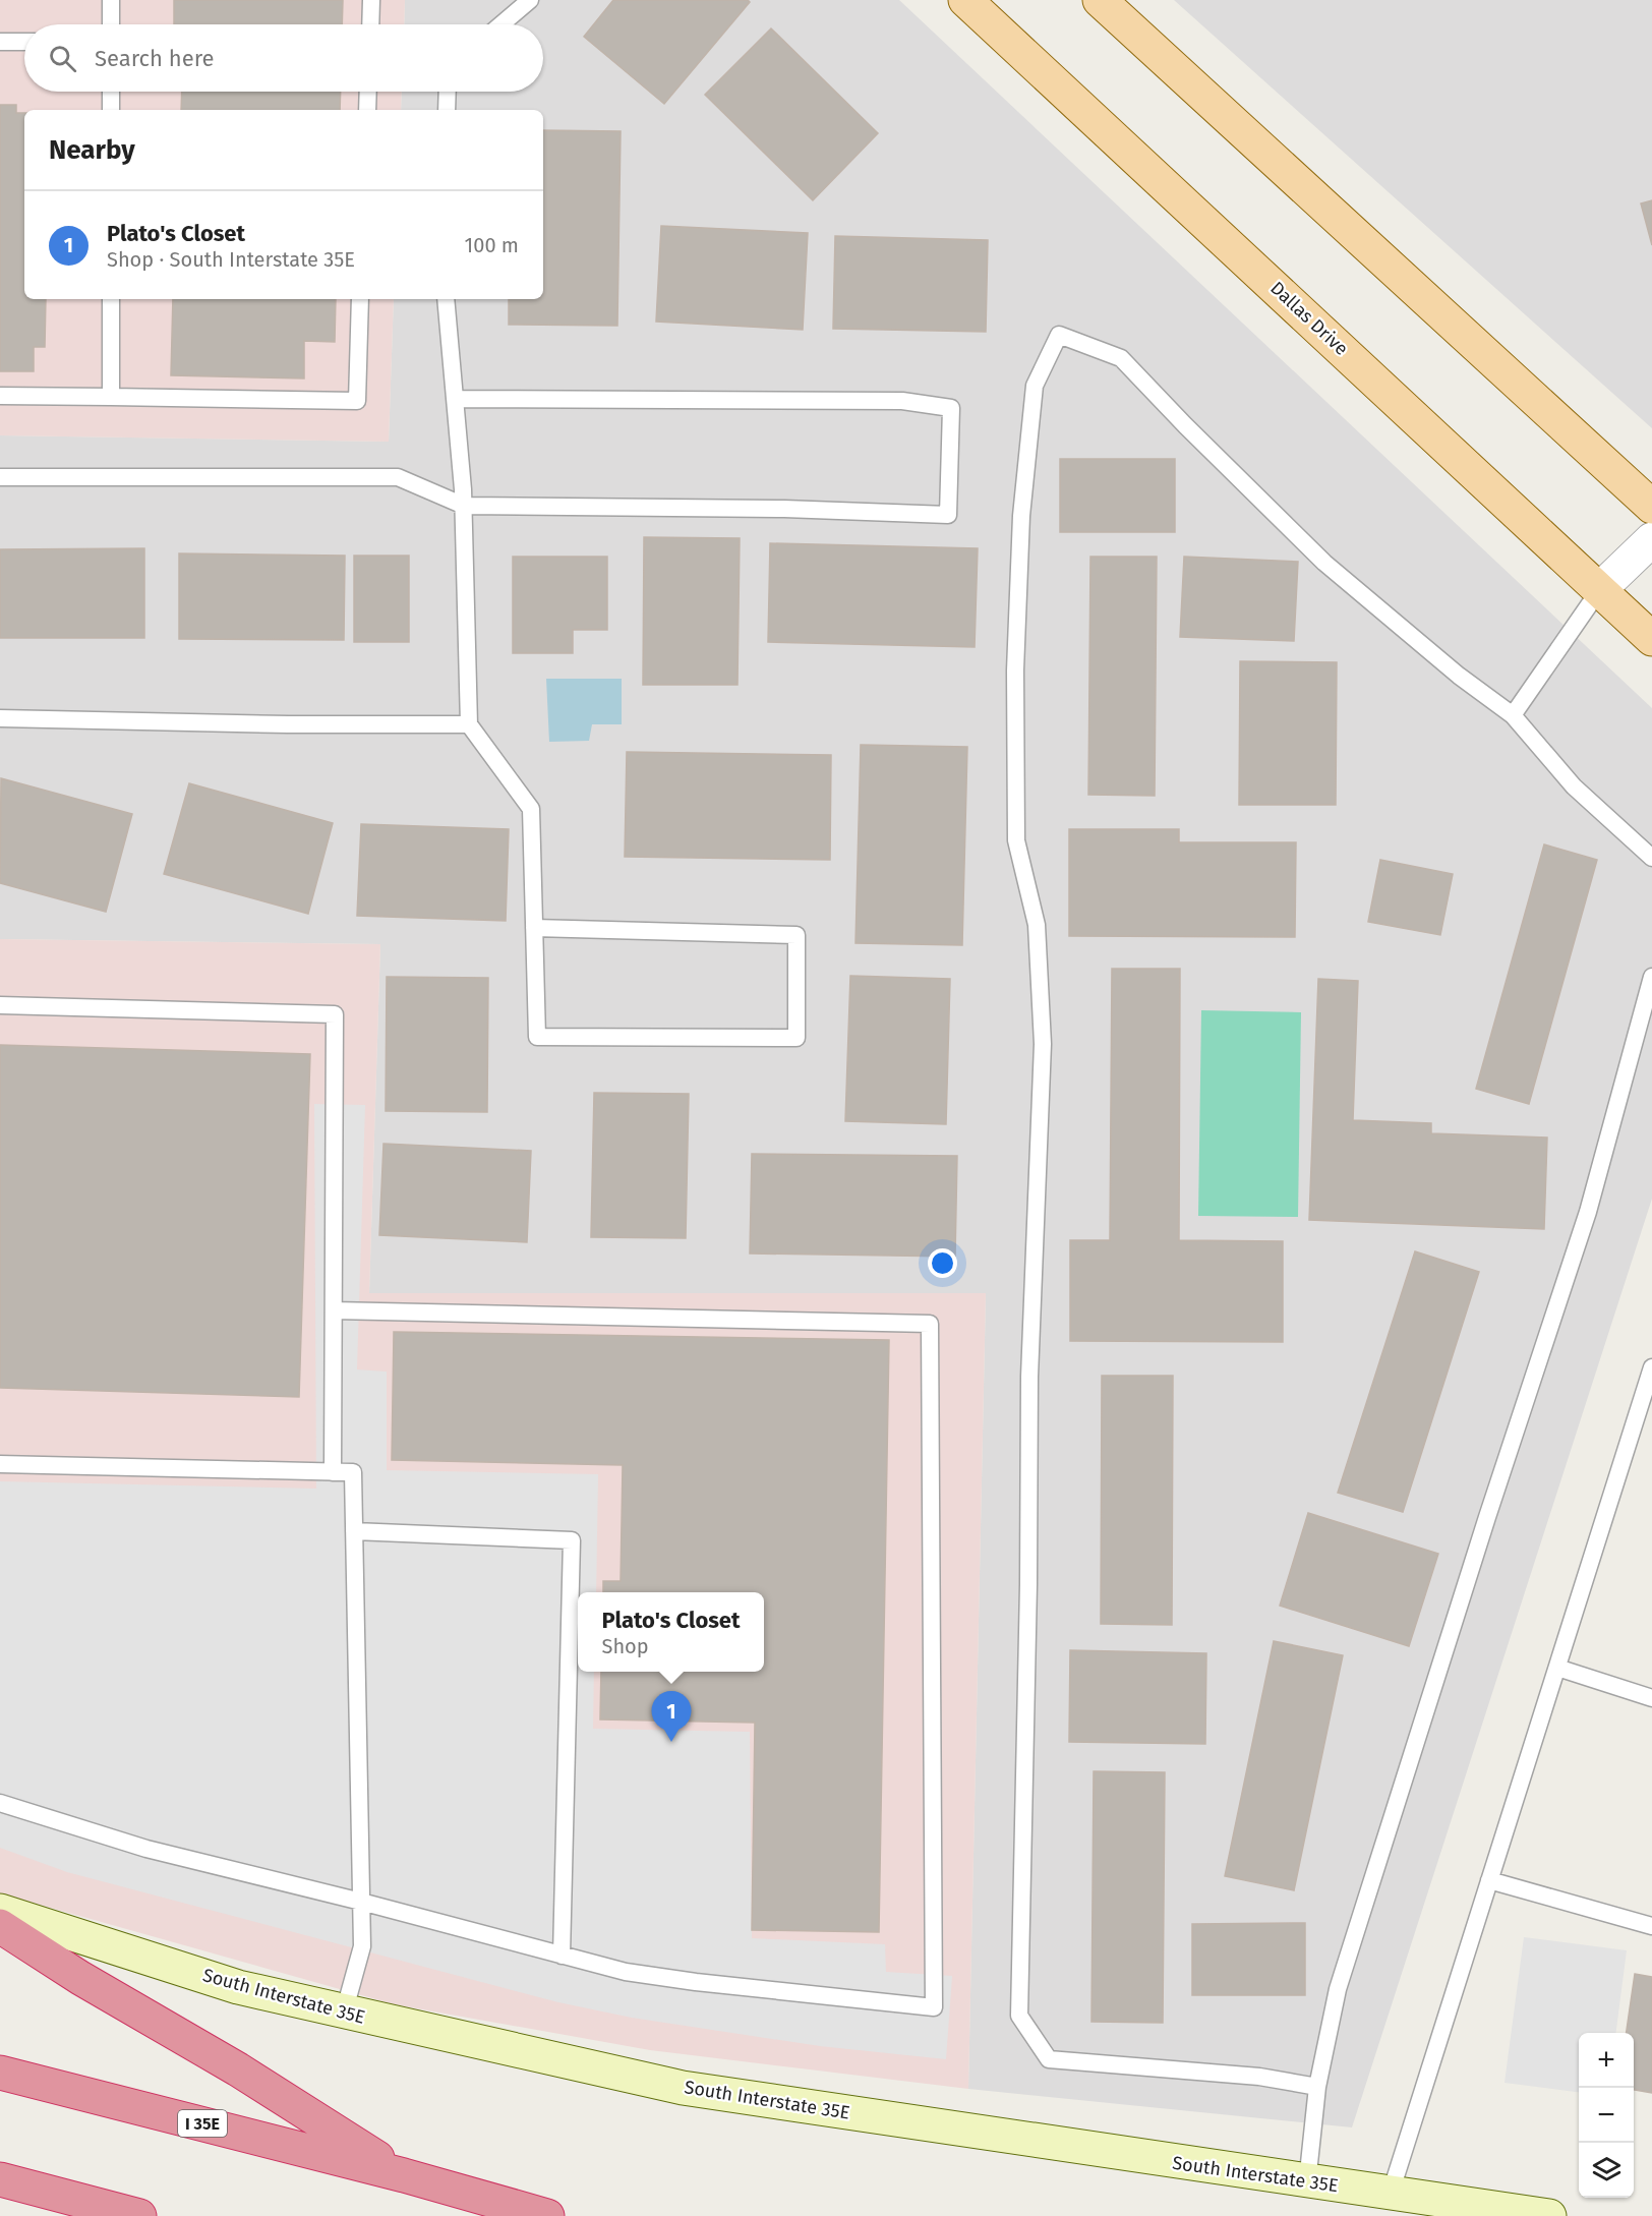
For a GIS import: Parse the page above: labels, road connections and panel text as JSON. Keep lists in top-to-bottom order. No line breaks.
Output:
{"streets":{"highway":["I 35E"],"main road":["Dallas Drive","South Interstate 35E"]},"page":{"search":"Search here","heading":"Nearby","list":[{"mark":"1","name":"Plato's Closet","note":"Shop · South Interstate 35E","value":"100 m"}],"popup":["Plato's Closet","Shop"],"pins":"1","map_buttons":["+","−"]}}
